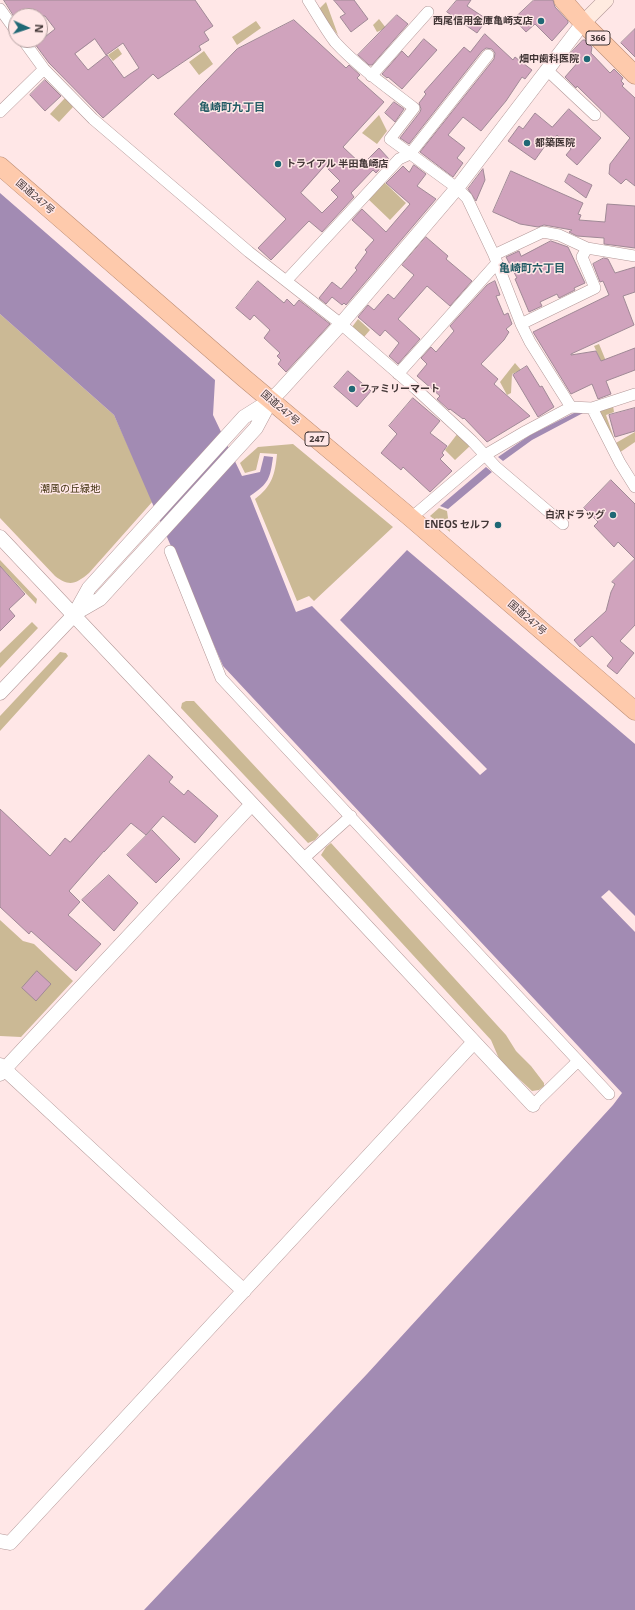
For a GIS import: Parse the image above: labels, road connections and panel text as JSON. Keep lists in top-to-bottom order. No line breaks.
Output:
{"streets":{"highway":["366","国道247号","247"]},"districts":["亀崎町九丁目","亀崎町六丁目"],"parks":["潮風の丘緑地"],"places":["西尾信用金庫亀崎支店","畑中歯科医院","都築医院","トライアル 半田亀崎店","ファミリーマート","白沢ドラッグ","ENEOS セルフ"],"north":"right"}
